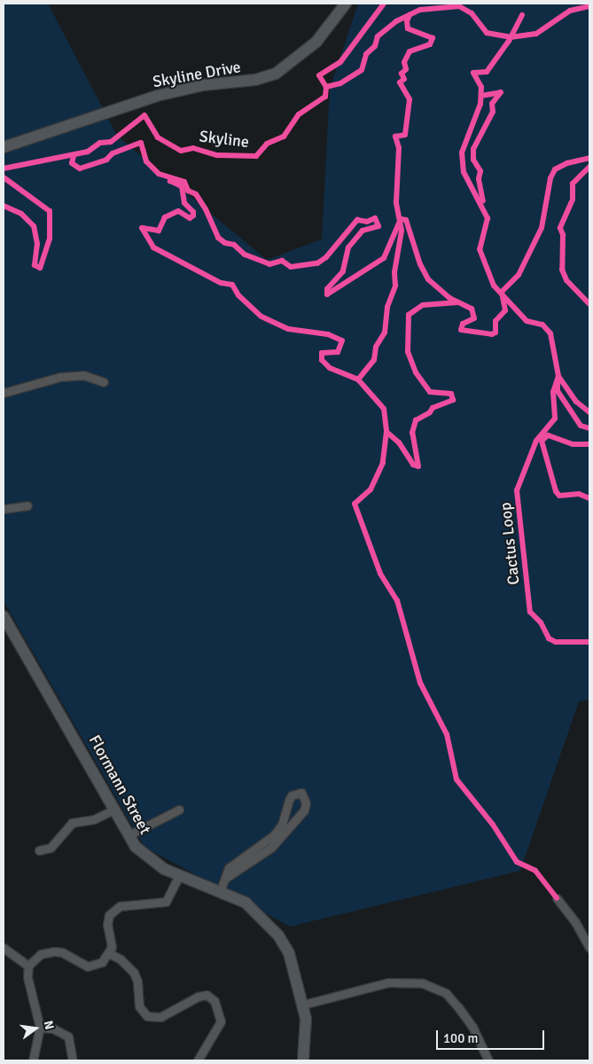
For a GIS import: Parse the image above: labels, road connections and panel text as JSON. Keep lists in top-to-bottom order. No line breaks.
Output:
{"streets":{"street":["Skyline Drive","Flormann Street"],"cycle path":["Skyline","Cactus Loop"]},"scale_bar":"100 m","north":"right"}
